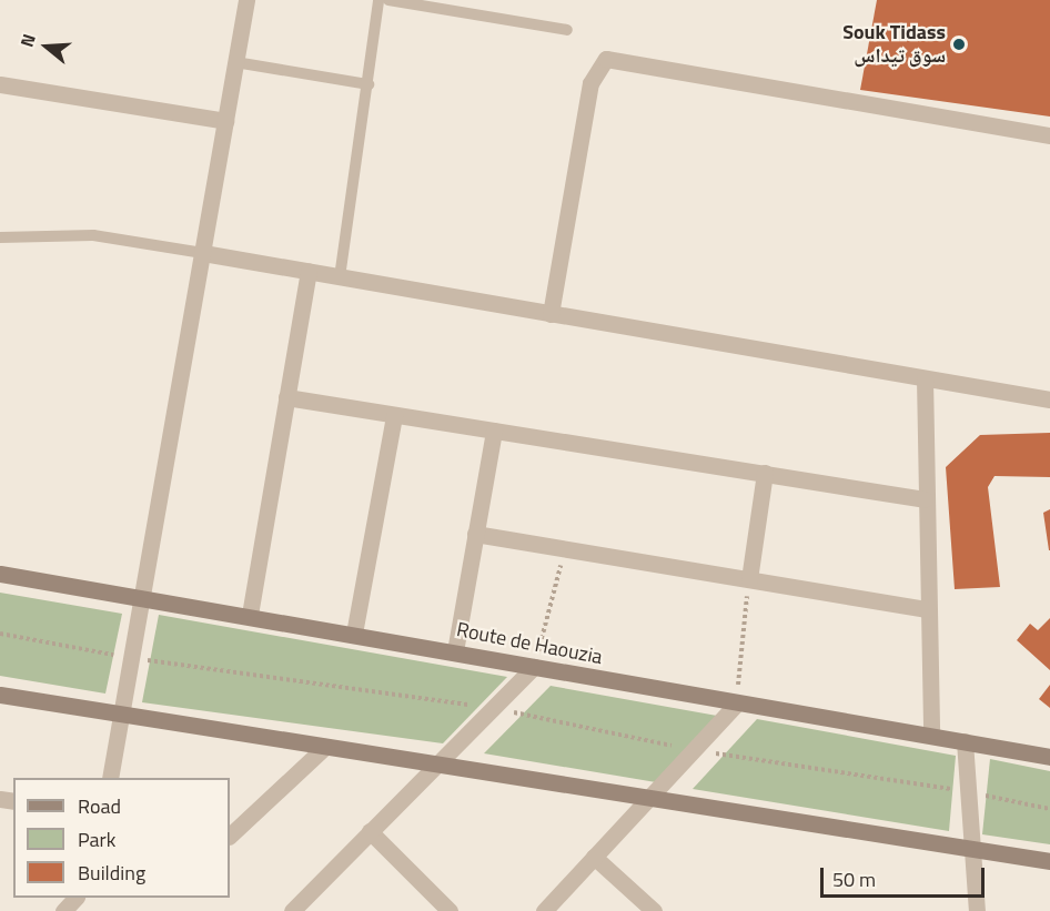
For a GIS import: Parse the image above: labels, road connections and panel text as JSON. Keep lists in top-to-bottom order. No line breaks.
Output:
{"streets":{"street":["Route de Haouzia"]},"places":["Souk Tidass سوق تيداس"],"legend":["Road","Park","Building"],"scale_bar":"50 m","north":"left"}
